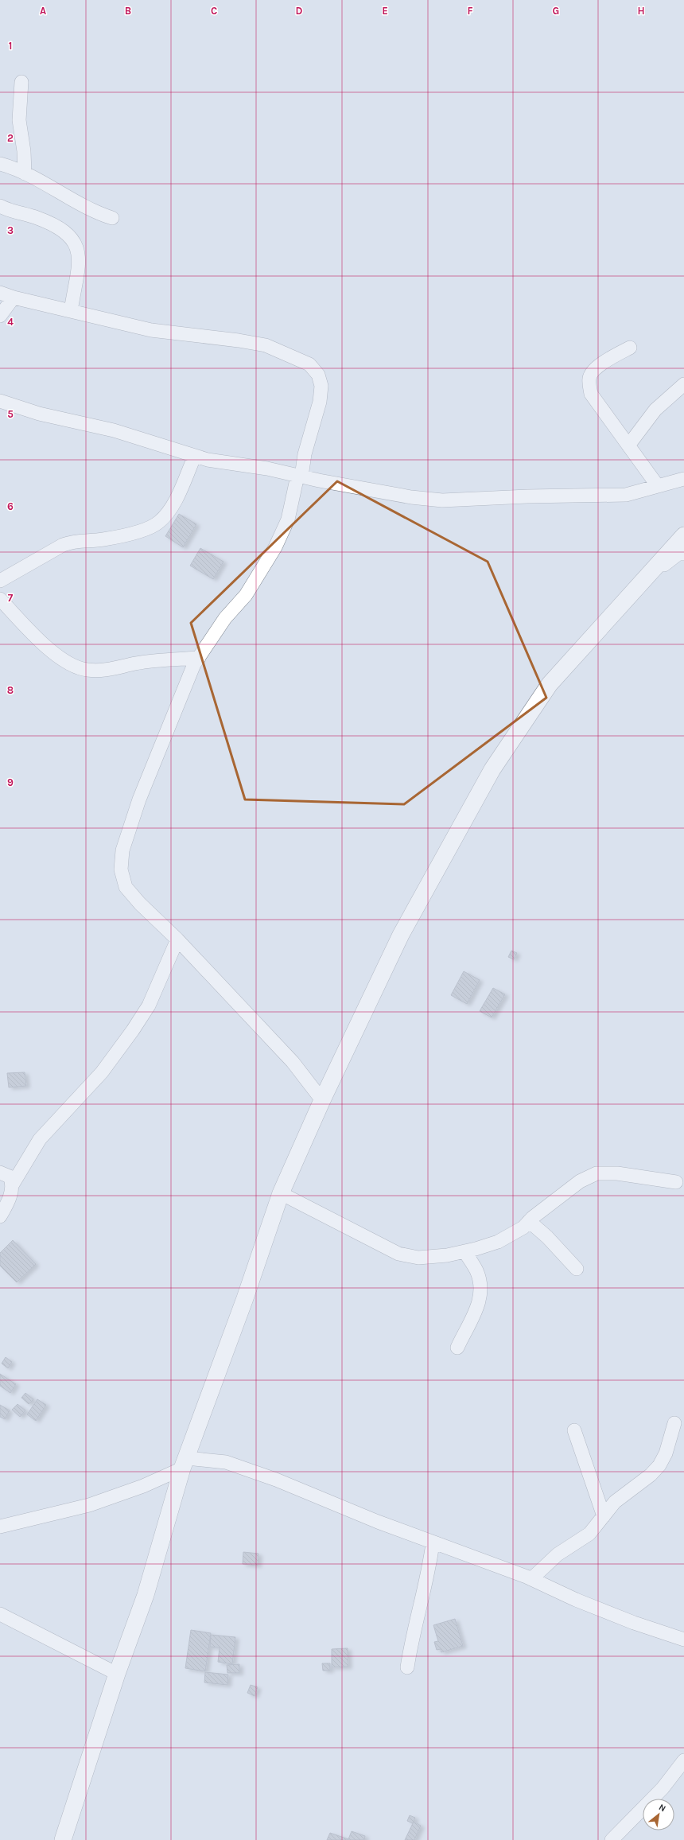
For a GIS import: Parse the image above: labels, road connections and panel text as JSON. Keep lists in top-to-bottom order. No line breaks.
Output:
{"north":"top right","grid":{"columns":["A","B","C","D","E","F","G","H"],"rows":["1","2","3","4","5","6","7","8","9"]}}
